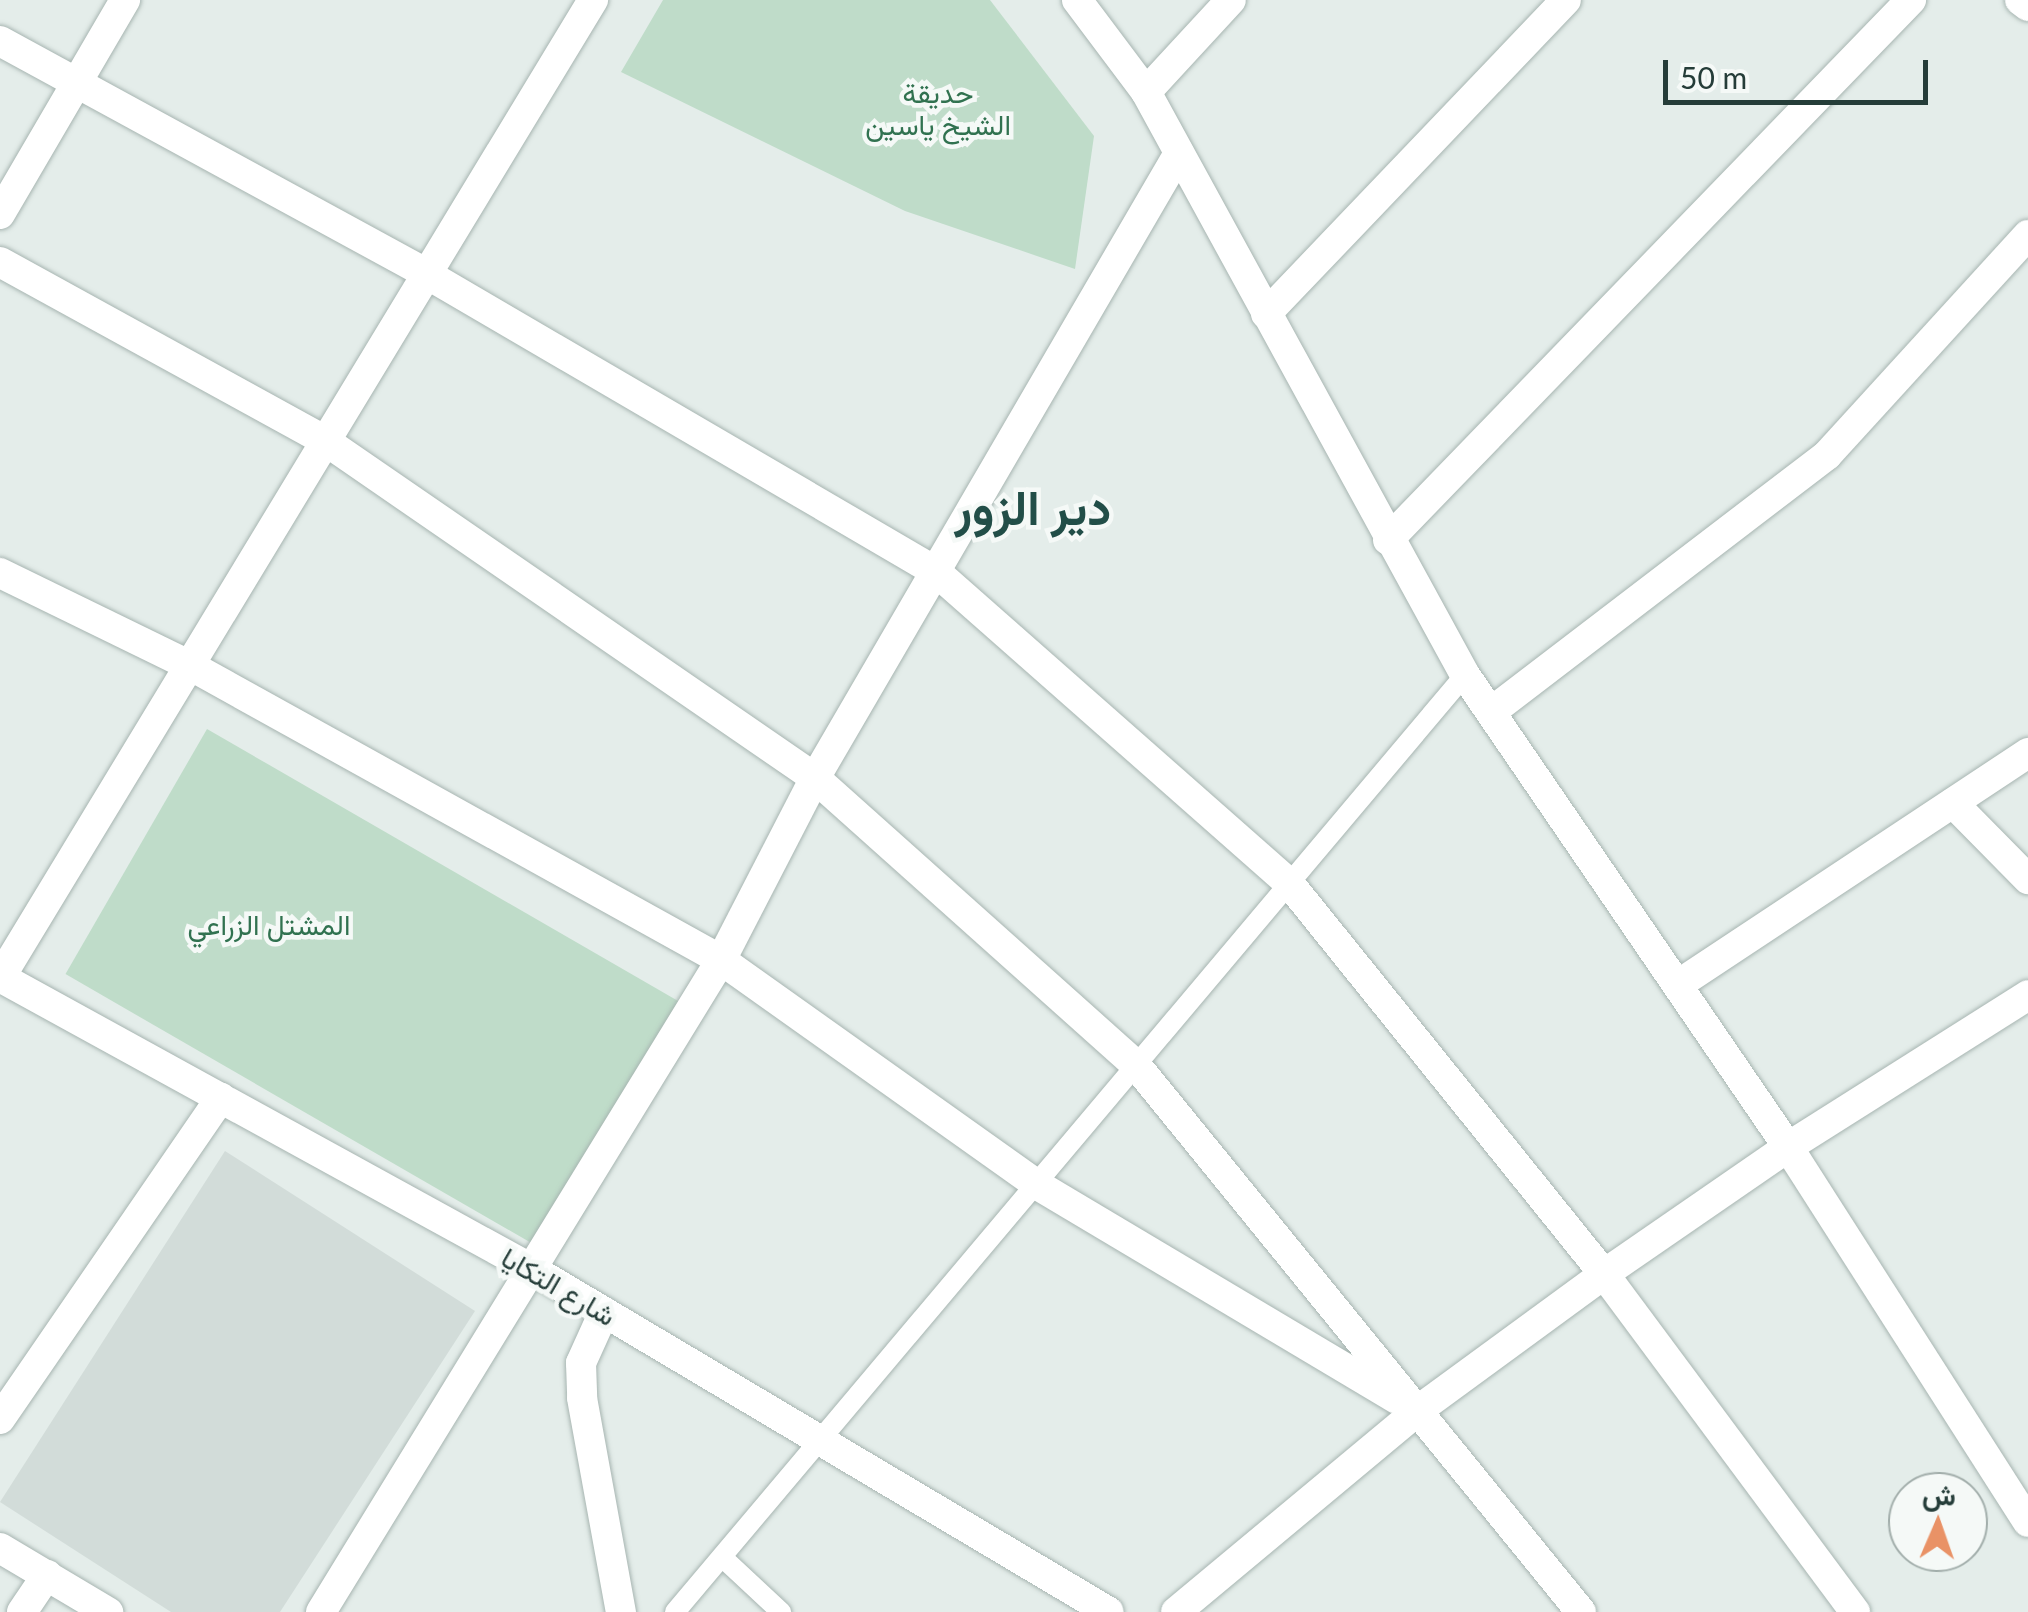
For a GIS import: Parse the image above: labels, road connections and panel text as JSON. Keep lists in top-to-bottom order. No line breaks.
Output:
{"streets":{"street":["شارع التكايا"]},"districts":["دير الزور"],"parks":["حديقة الشيخ ياسين","المشتل الزراعي"],"scale_bar":"50 m","north":"top"}
